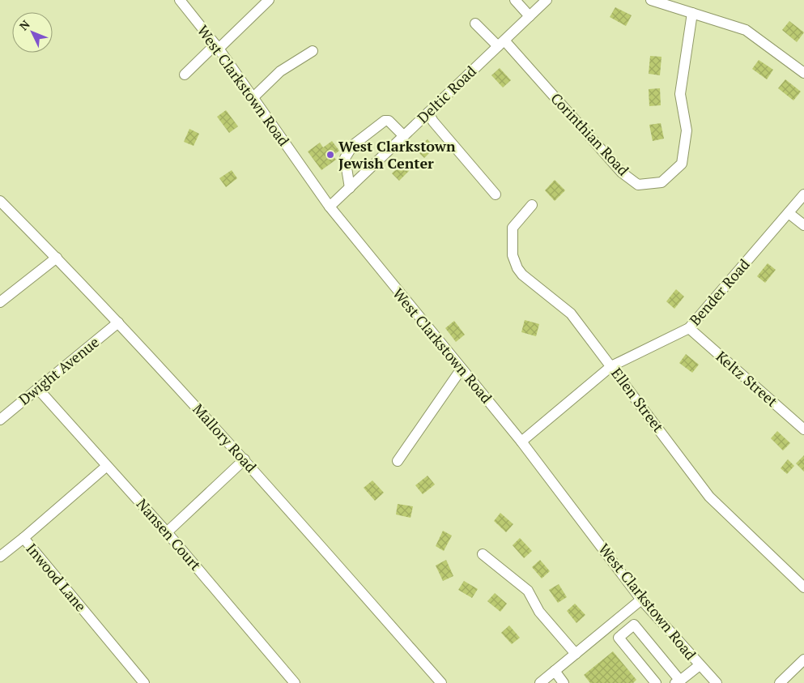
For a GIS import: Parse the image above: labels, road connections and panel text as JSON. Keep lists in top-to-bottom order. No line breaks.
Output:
{"streets":{"street":["West Clarkstown Road","Deltic Road","Corinthian Road","Bender Road","Dwight Avenue","Keltz Street","Ellen Street","Mallory Road","Nansen Court","Inwood Lane"]},"crossings":[["West Clarkstown Road","Deltic Road"],["West Clarkstown Road","Bender Road"],["Deltic Road","Corinthian Road"],["Bender Road","Keltz Street"],["Bender Road","Ellen Street"],["Dwight Avenue","Mallory Road"],["Dwight Avenue","Nansen Court"],["Nansen Court","Inwood Lane"]],"places":["West Clarkstown Jewish Center"],"north":"top left"}
